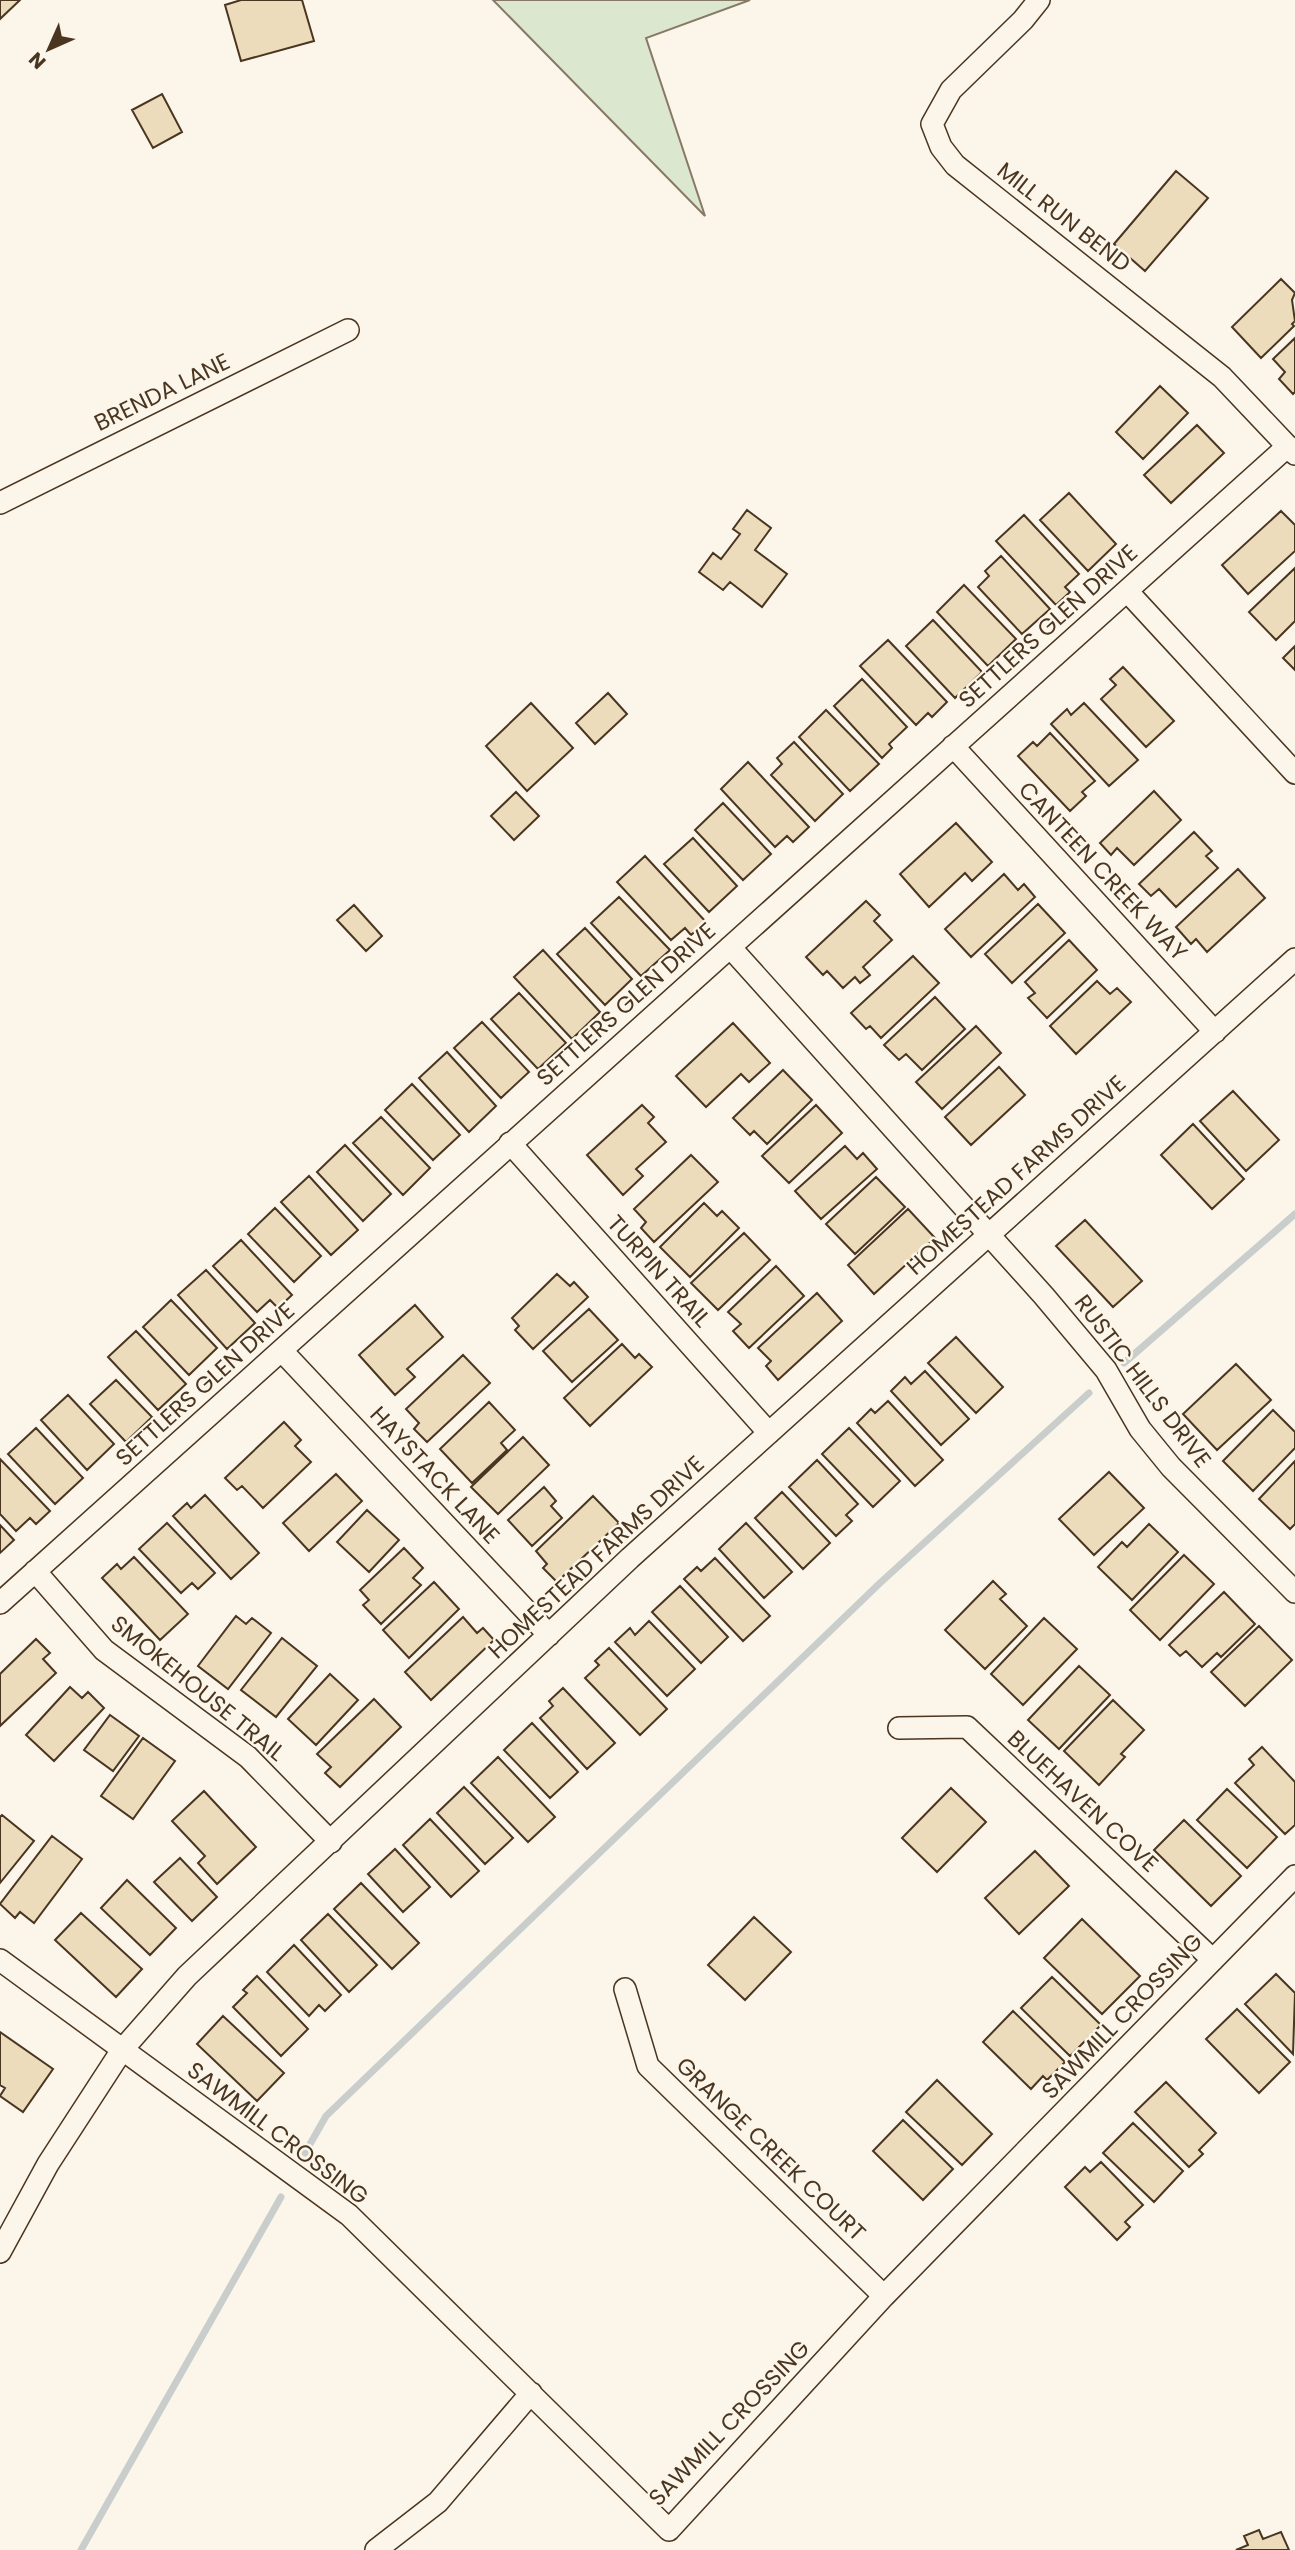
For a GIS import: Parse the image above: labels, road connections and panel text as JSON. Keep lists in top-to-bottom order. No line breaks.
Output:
{"streets":{"street":["MILL RUN BEND","BRENDA LANE","SETTLERS GLEN DRIVE","CANTEEN CREEK WAY","HOMESTEAD FARMS DRIVE","TURPIN TRAIL","RUSTIC HILLS DRIVE","HAYSTACK LANE","SMOKEHOUSE TRAIL","BLUEHAVEN COVE","SAWMILL CROSSING","GRANGE CREEK COURT"]},"crossings":[["MILL RUN BEND","SETTLERS GLEN DRIVE"],["SETTLERS GLEN DRIVE","CANTEEN CREEK WAY"],["SETTLERS GLEN DRIVE","TURPIN TRAIL"],["SETTLERS GLEN DRIVE","RUSTIC HILLS DRIVE"],["SETTLERS GLEN DRIVE","HAYSTACK LANE"],["SETTLERS GLEN DRIVE","SMOKEHOUSE TRAIL"],["CANTEEN CREEK WAY","HOMESTEAD FARMS DRIVE"],["HOMESTEAD FARMS DRIVE","TURPIN TRAIL"],["HOMESTEAD FARMS DRIVE","RUSTIC HILLS DRIVE"],["HOMESTEAD FARMS DRIVE","HAYSTACK LANE"],["HOMESTEAD FARMS DRIVE","SMOKEHOUSE TRAIL"],["HOMESTEAD FARMS DRIVE","SAWMILL CROSSING"],["BLUEHAVEN COVE","SAWMILL CROSSING"],["SAWMILL CROSSING","GRANGE CREEK COURT"]],"north":"bottom left"}
